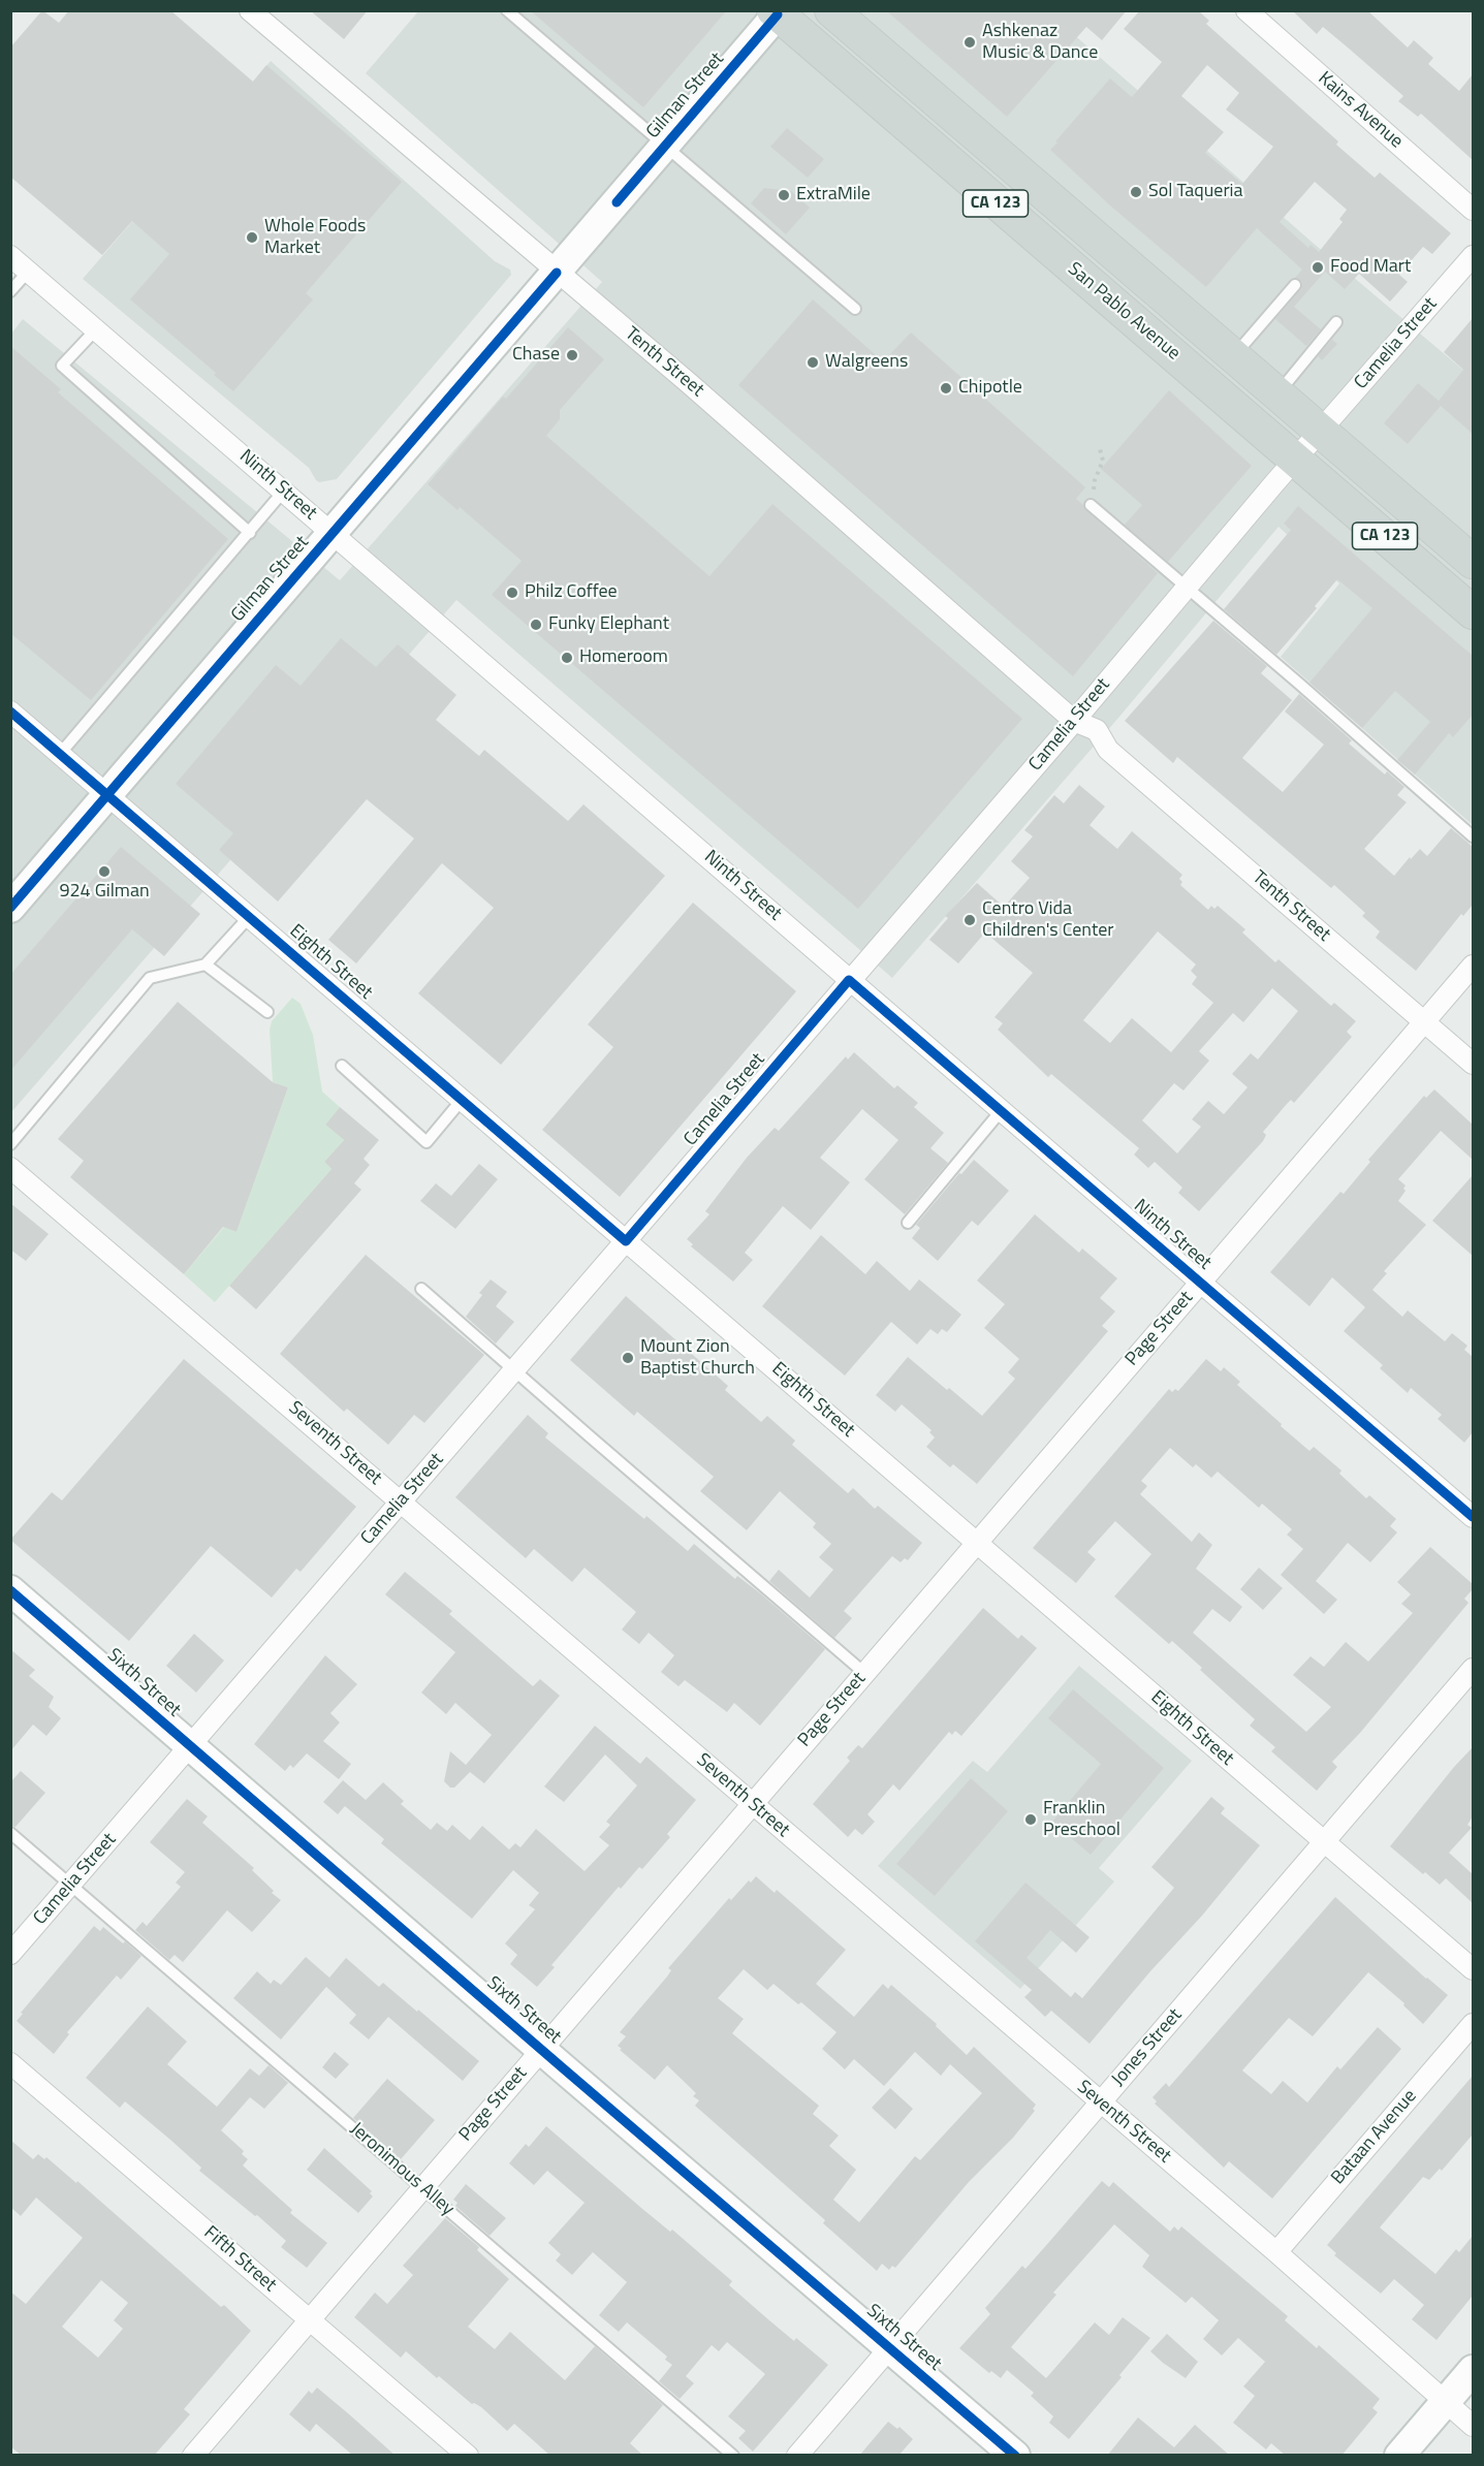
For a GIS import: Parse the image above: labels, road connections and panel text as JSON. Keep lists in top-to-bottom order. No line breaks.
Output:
{"streets":{"main road":["CA 123","San Pablo Avenue"],"street":["Gilman Street","Kains Avenue","Camelia Street","Tenth Street","Ninth Street","Eighth Street","Page Street","Seventh Street","Sixth Street","Jones Street","Bataan Avenue","Fifth Street"],"lane":["Jeronimous Alley"]},"crossings":[["Gilman Street","San Pablo Avenue"],["Gilman Street","Tenth Street"],["Gilman Street","Ninth Street"],["Gilman Street","Eighth Street"],["San Pablo Avenue","Camelia Street"],["Camelia Street","Tenth Street"],["Camelia Street","Ninth Street"],["Camelia Street","Eighth Street"],["Camelia Street","Seventh Street"],["Camelia Street","Sixth Street"],["Camelia Street","Jeronimous Alley"],["Tenth Street","Page Street"],["Ninth Street","Page Street"],["Eighth Street","Page Street"],["Eighth Street","Jones Street"],["Page Street","Seventh Street"],["Page Street","Sixth Street"],["Page Street","Jeronimous Alley"],["Page Street","Fifth Street"],["Seventh Street","Jones Street"],["Seventh Street","Bataan Avenue"],["Sixth Street","Jones Street"]],"places":["Ashkenaz Music & Dance","Sol Taqueria","ExtraMile","Whole Foods Market","Food Mart","Chase","Walgreens","Chipotle","Philz Coffee","Funky Elephant","Homeroom","924 Gilman","Centro Vida Children's Center","Mount Zion Baptist Church","Franklin Preschool"]}
